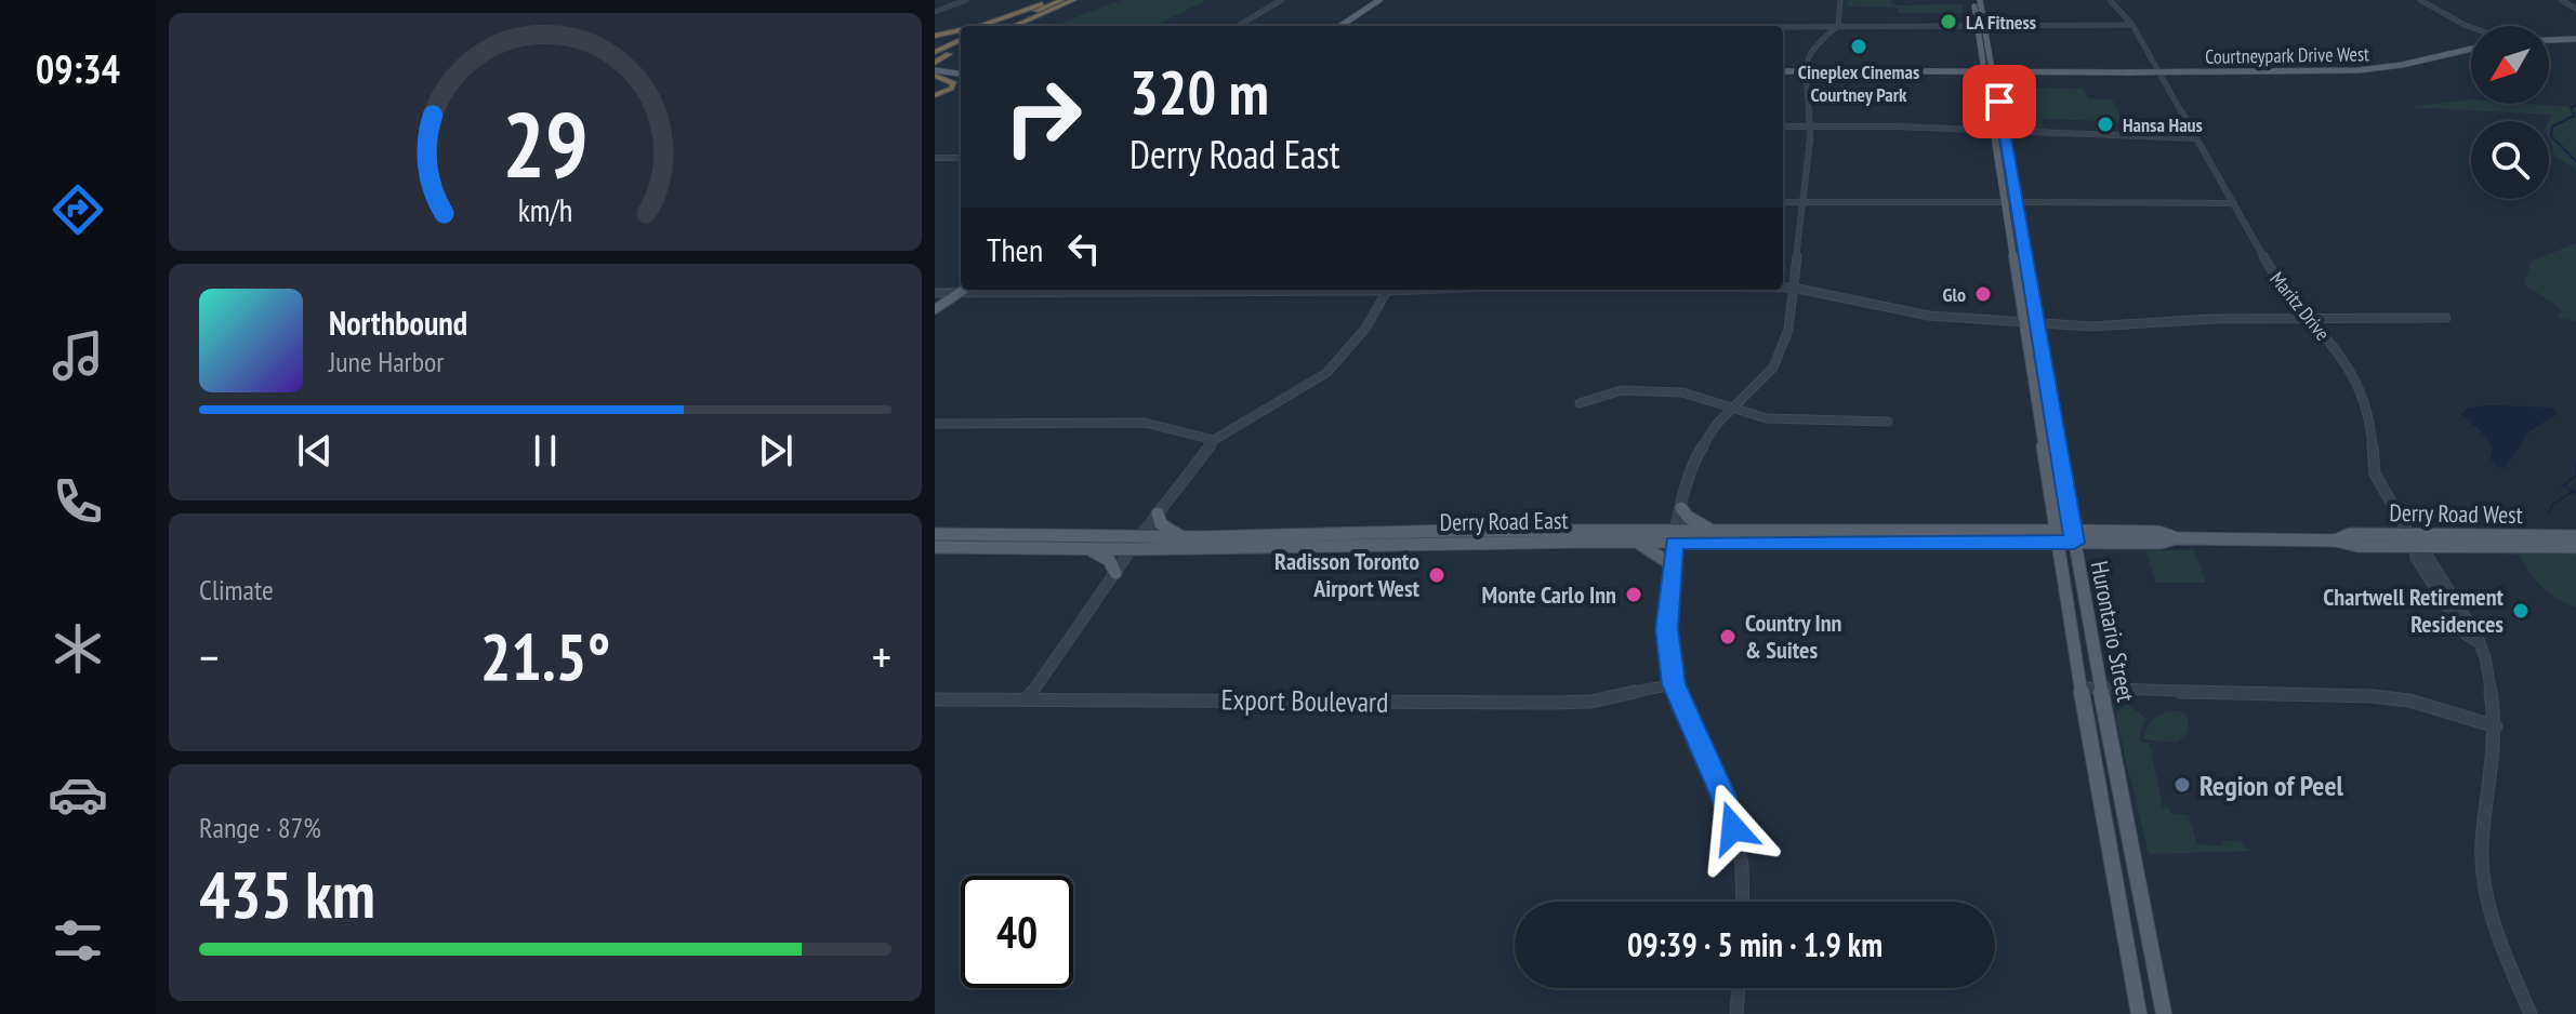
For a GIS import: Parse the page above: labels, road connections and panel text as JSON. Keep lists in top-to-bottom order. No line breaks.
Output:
{"streets":{"main road":["Courtneypark Drive West","Derry Road West","Derry Road East","Hurontario Street"],"street":["Maritz Drive","Export Boulevard"]},"crossings":[["Courtneypark Drive West","Maritz Drive"],["Courtneypark Drive West","Hurontario Street"],["Maritz Drive","Derry Road West"],["Derry Road West","Derry Road East"],["Derry Road West","Hurontario Street"],["Derry Road East","Hurontario Street"]],"places":["LA Fitness","Cineplex Cinemas Courtney Park","Hansa Haus","Glo","Radisson Toronto Airport West","Monte Carlo Inn","Chartwell Retirement Residences","Country Inn & Suites","Region of Peel"],"north":"bottom left","page":{"tabs":"09:34","turn":["320 m","Derry Road East"],"then":"Then","song":["Northbound","June Harbor"],"tile":["Climate",["Range · 87%","435 km"]],"heat":["−","21.5°","+"],"limit":"40","trip":"09:39 · 5 min · 1.9 km","gauge":["29","km/h"]}}
